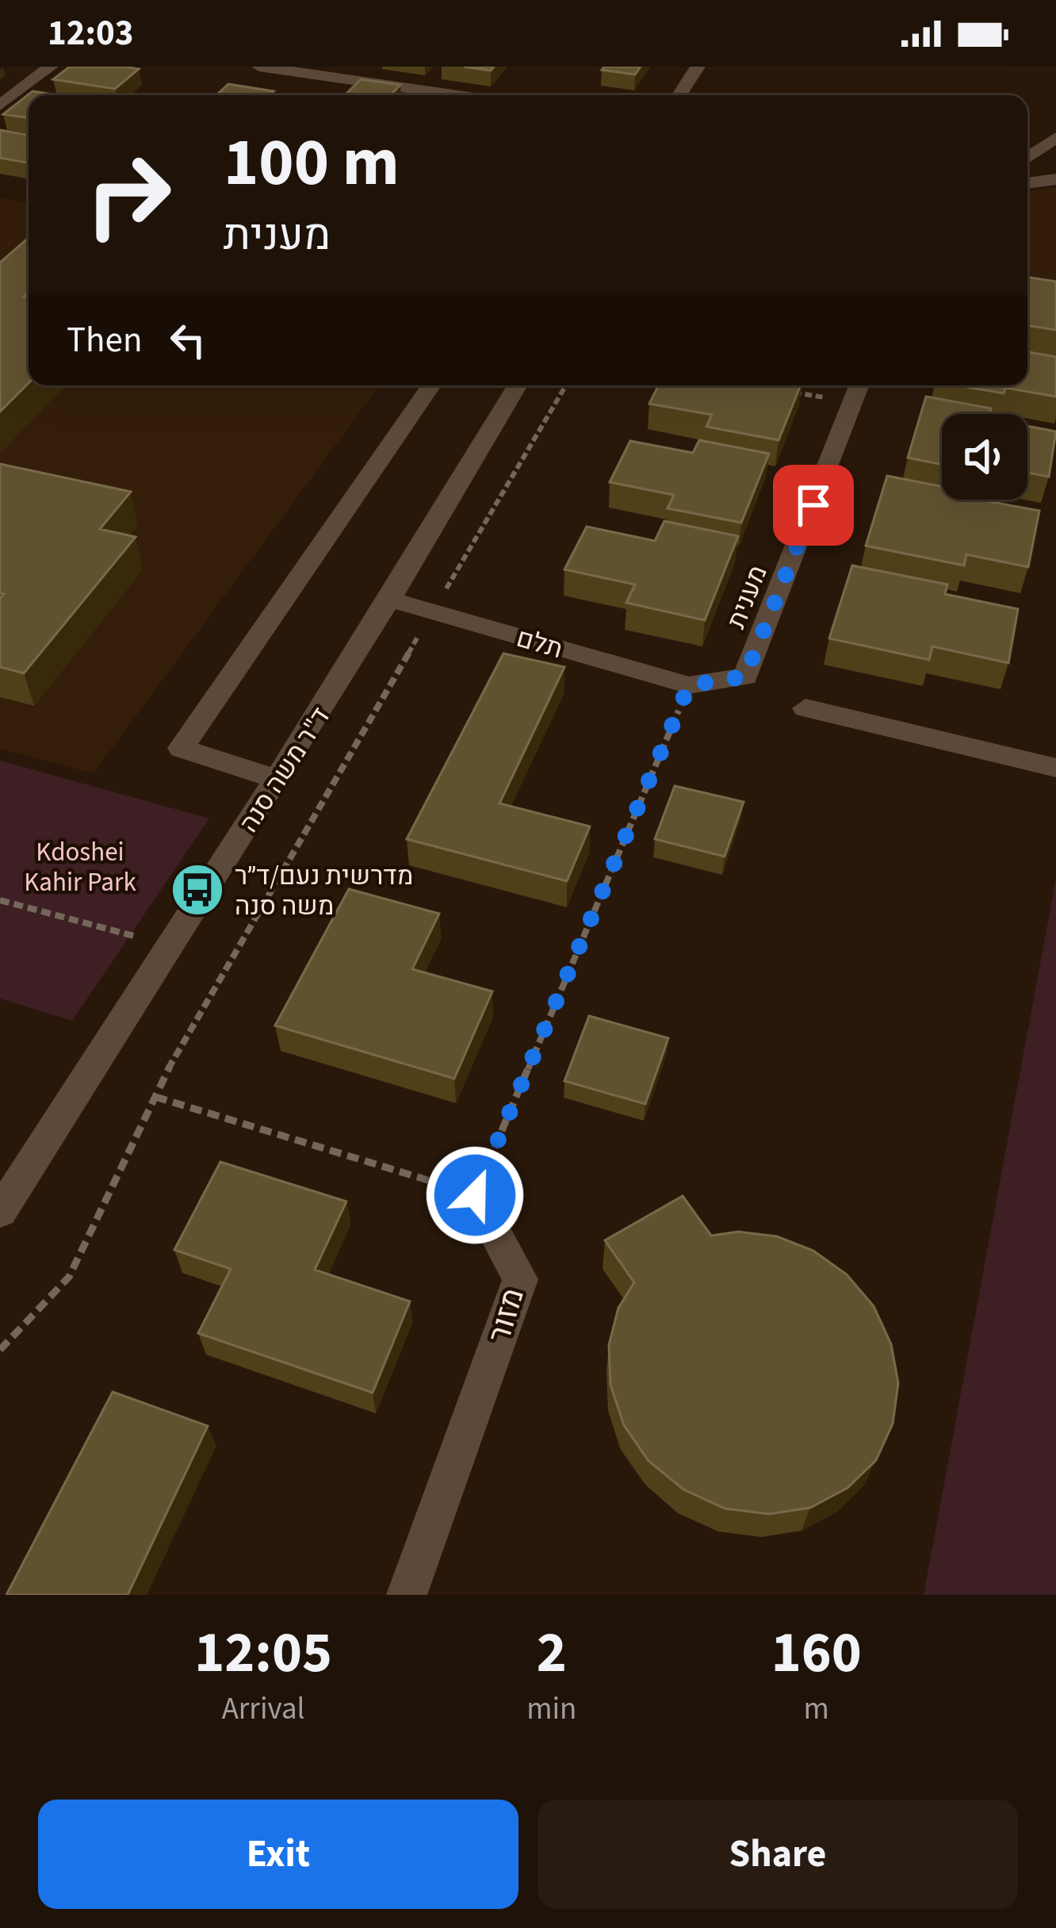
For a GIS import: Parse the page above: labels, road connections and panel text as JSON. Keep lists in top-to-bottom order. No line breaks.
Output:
{"streets":{"street":["מענית","תלם","ד\"ר משה סנה","מזור"]},"crossings":[["מענית","תלם"],["תלם","ד\"ר משה סנה"]],"parks":["Kdoshei Kahir Park"],"places":{"bus stop":["מדרשית נעם/ד״ר משה סנה"]},"page":{"status":"12:03","turn":["100 m","מענית"],"then":"Then","eta":["12:05","Arrival","2","min","160","m"],"buttons":["Exit","Share"]}}
